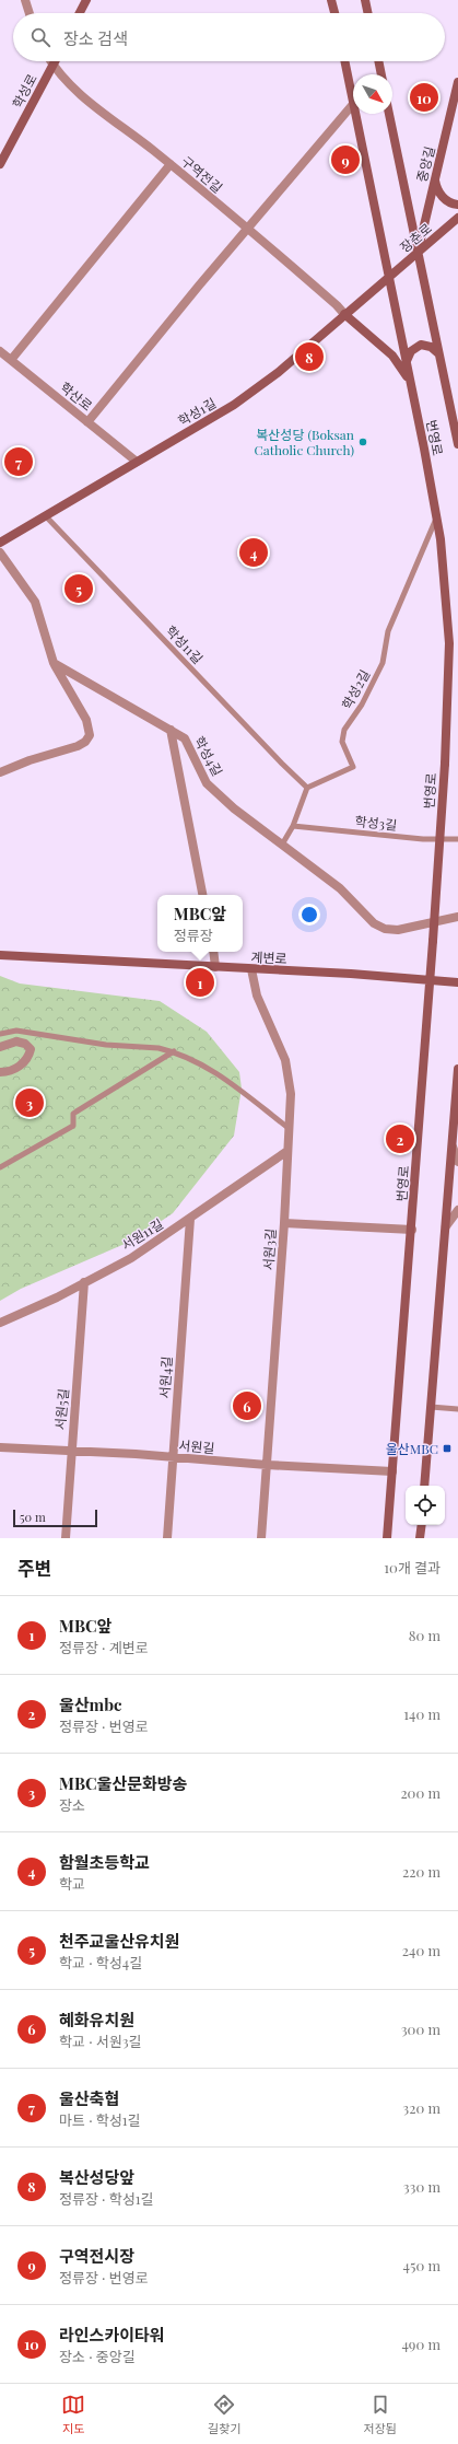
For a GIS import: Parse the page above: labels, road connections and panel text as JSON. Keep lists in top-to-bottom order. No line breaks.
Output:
{"streets":{"main road":["학성로","중앙길","장춘로","학성1길","번영로","계변로"],"street":["구역전길","학산로","학성4길","서원11길","서원3길","서원4길","서원5길","서원길"],"lane":["학성11길","학성2길","학성3길"]},"crossings":[["학성로","구역전길"],["중앙길","장춘로"],["중앙길","번영로"],["구역전길","학성1길"],["장춘로","학성1길"],["장춘로","번영로"],["학산로","학성1길"],["학성1길","번영로"],["학성1길","학성11길"],["번영로","학성2길"],["번영로","계변로"],["번영로","서원길"],["학성11길","학성2길"],["계변로","서원3길"],["서원11길","서원3길"],["서원11길","서원4길"],["서원11길","서원5길"],["서원3길","서원길"],["서원4길","서원길"],["서원5길","서원길"]],"places":{"other":["복산성당 (Boksan Catholic Church)"],"transit":["울산MBC"]},"scale_bar":"50 m","north":"bottom right","page":{"search":"장소 검색","pins":["10","9","8","7","4","5","1","3","2","6"],"popup":["MBC앞","정류장"],"scale":"50 m","heading":["주변","10개 결과"],"list":[{"mark":"1","name":"MBC앞","note":"정류장 · 계변로","value":"80 m"},{"mark":"2","name":"울산mbc","note":"정류장 · 번영로","value":"140 m"},{"mark":"3","name":"MBC울산문화방송","note":"장소","value":"200 m"},{"mark":"4","name":"함월초등학교","note":"학교","value":"220 m"},{"mark":"5","name":"천주교울산유치원","note":"학교 · 학성4길","value":"240 m"},{"mark":"6","name":"혜화유치원","note":"학교 · 서원3길","value":"300 m"},{"mark":"7","name":"울산축협","note":"마트 · 학성1길","value":"320 m"},{"mark":"8","name":"복산성당앞","note":"정류장 · 학성1길","value":"330 m"},{"mark":"9","name":"구역전시장","note":"정류장 · 번영로","value":"450 m"},{"mark":"10","name":"라인스카이타워","note":"장소 · 중앙길","value":"490 m"}],"nav":["지도","길찾기","저장됨"]}}
